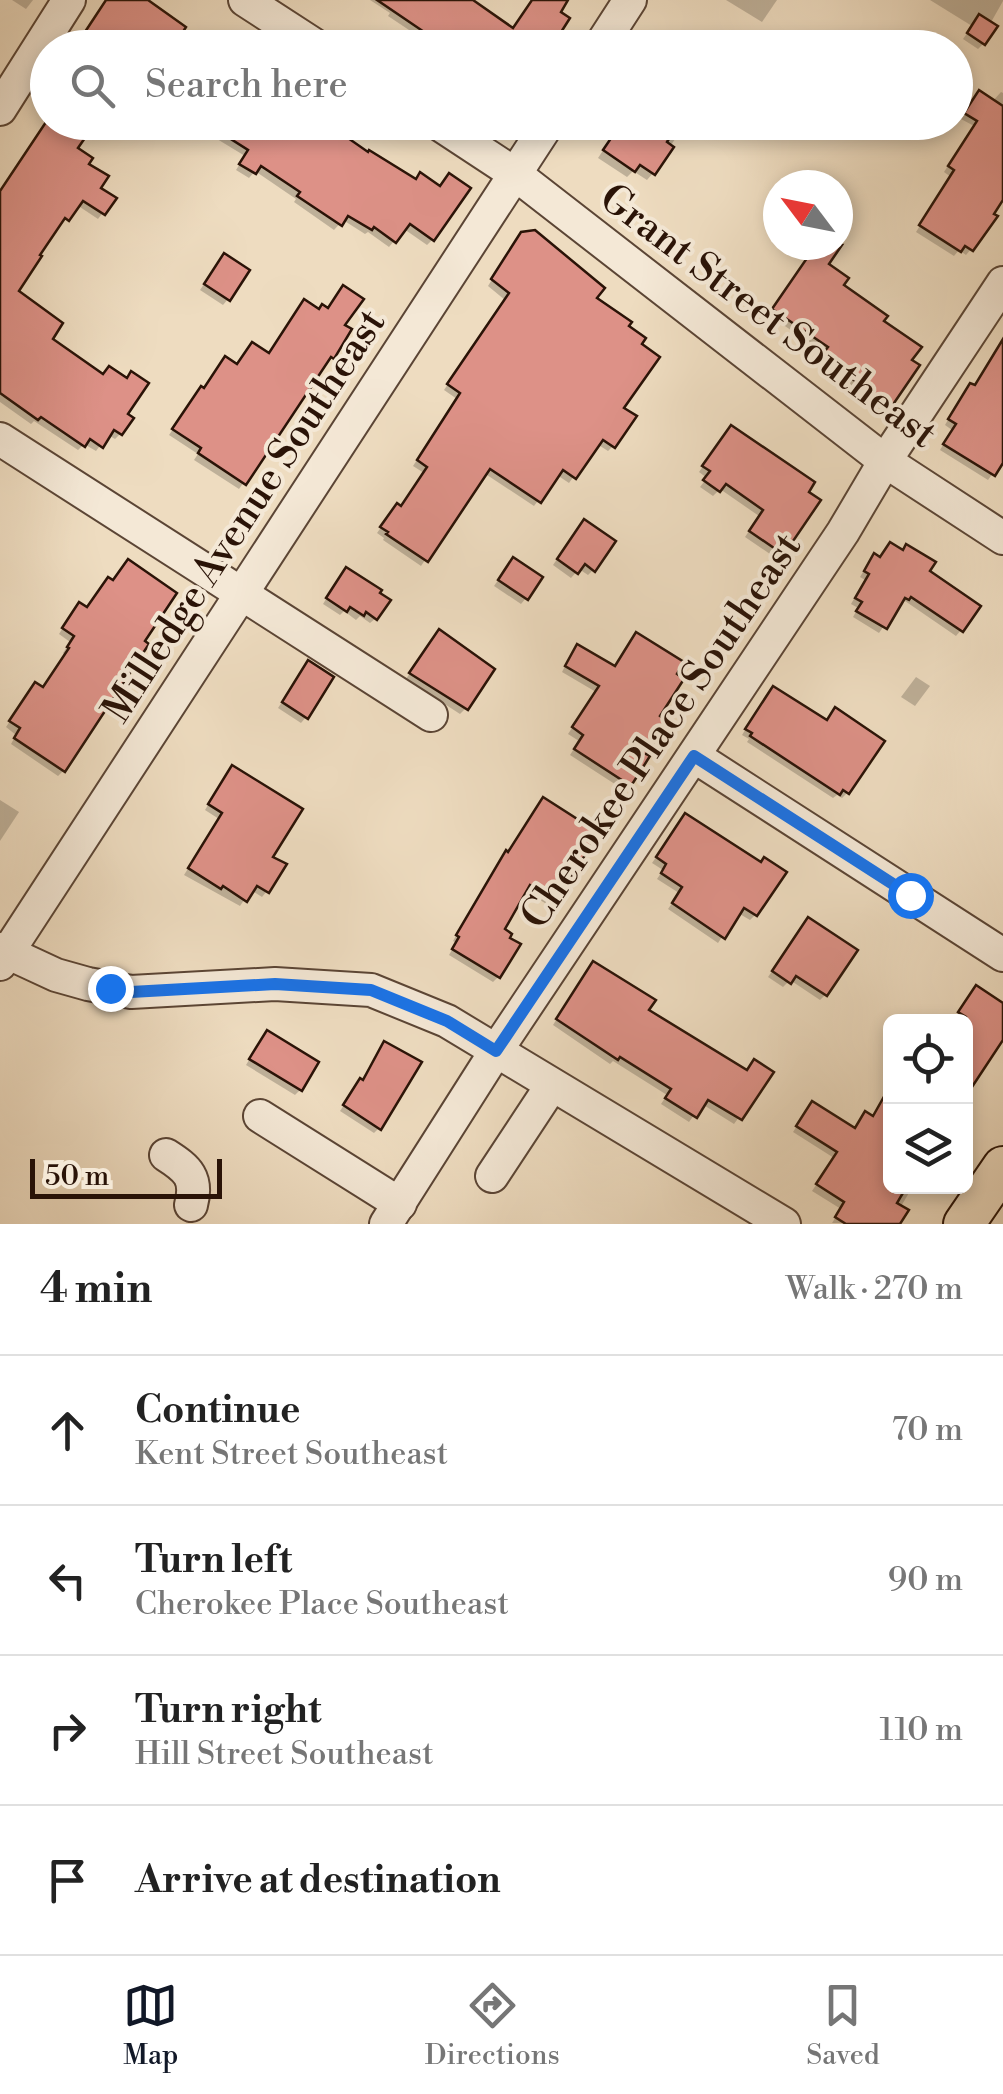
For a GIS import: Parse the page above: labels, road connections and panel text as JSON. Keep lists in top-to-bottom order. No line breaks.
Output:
{"streets":{"street":["Grant Street Southeast","Milledge Avenue Southeast","Cherokee Place Southeast"]},"crossings":[["Grant Street Southeast","Milledge Avenue Southeast"],["Grant Street Southeast","Cherokee Place Southeast"]],"scale_bar":"50 m","north":"top left","page":{"search":"Search here","scale":"50 m","heading":["4 min","Walk · 270 m"],"list":[["Continue","Kent Street Southeast","70 m"],["Turn left","Cherokee Place Southeast","90 m"],["Turn right","Hill Street Southeast","110 m"],"Arrive at destination"],"nav":["Map","Directions","Saved"]}}
